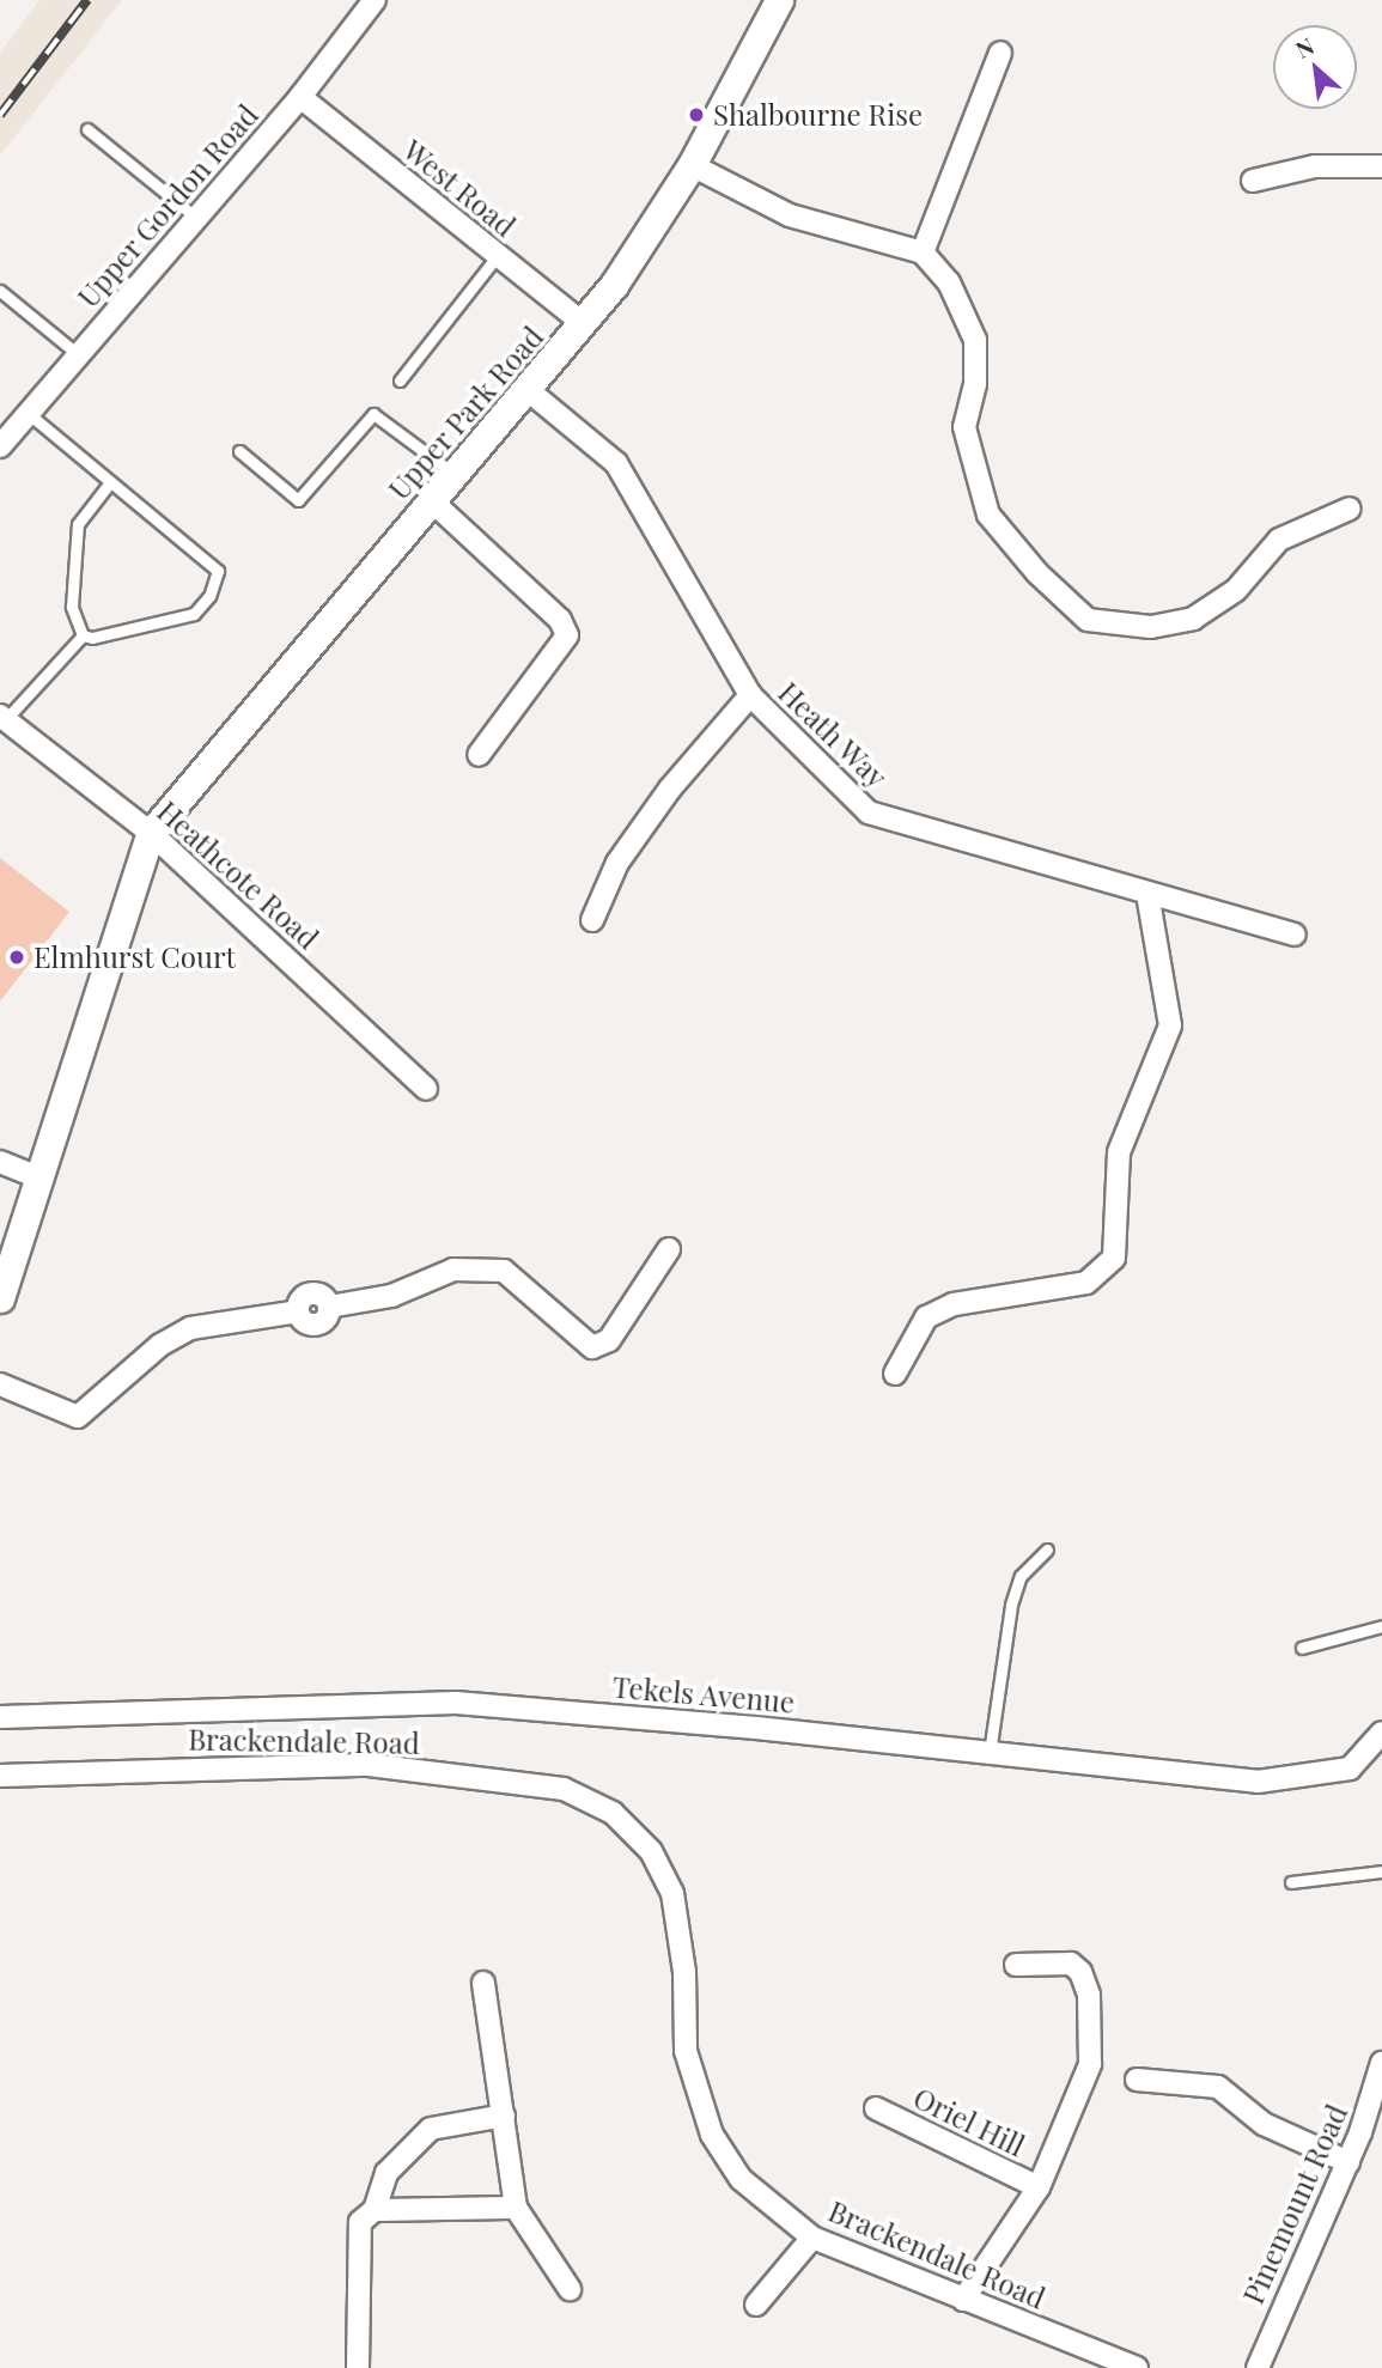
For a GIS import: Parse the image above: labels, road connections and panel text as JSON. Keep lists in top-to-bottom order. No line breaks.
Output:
{"streets":{"street":["West Road","Upper Gordon Road","Upper Park Road","Heath Way","Heathcote Road","Tekels Avenue","Brackendale Road","Oriel Hill","Pinemount Road"]},"crossings":[["West Road","Upper Gordon Road"],["West Road","Upper Park Road"],["Upper Park Road","Heath Way"],["Upper Park Road","Heathcote Road"],["Brackendale Road","Oriel Hill"]],"places":["Shalbourne Rise","Elmhurst Court"],"north":"top left"}
